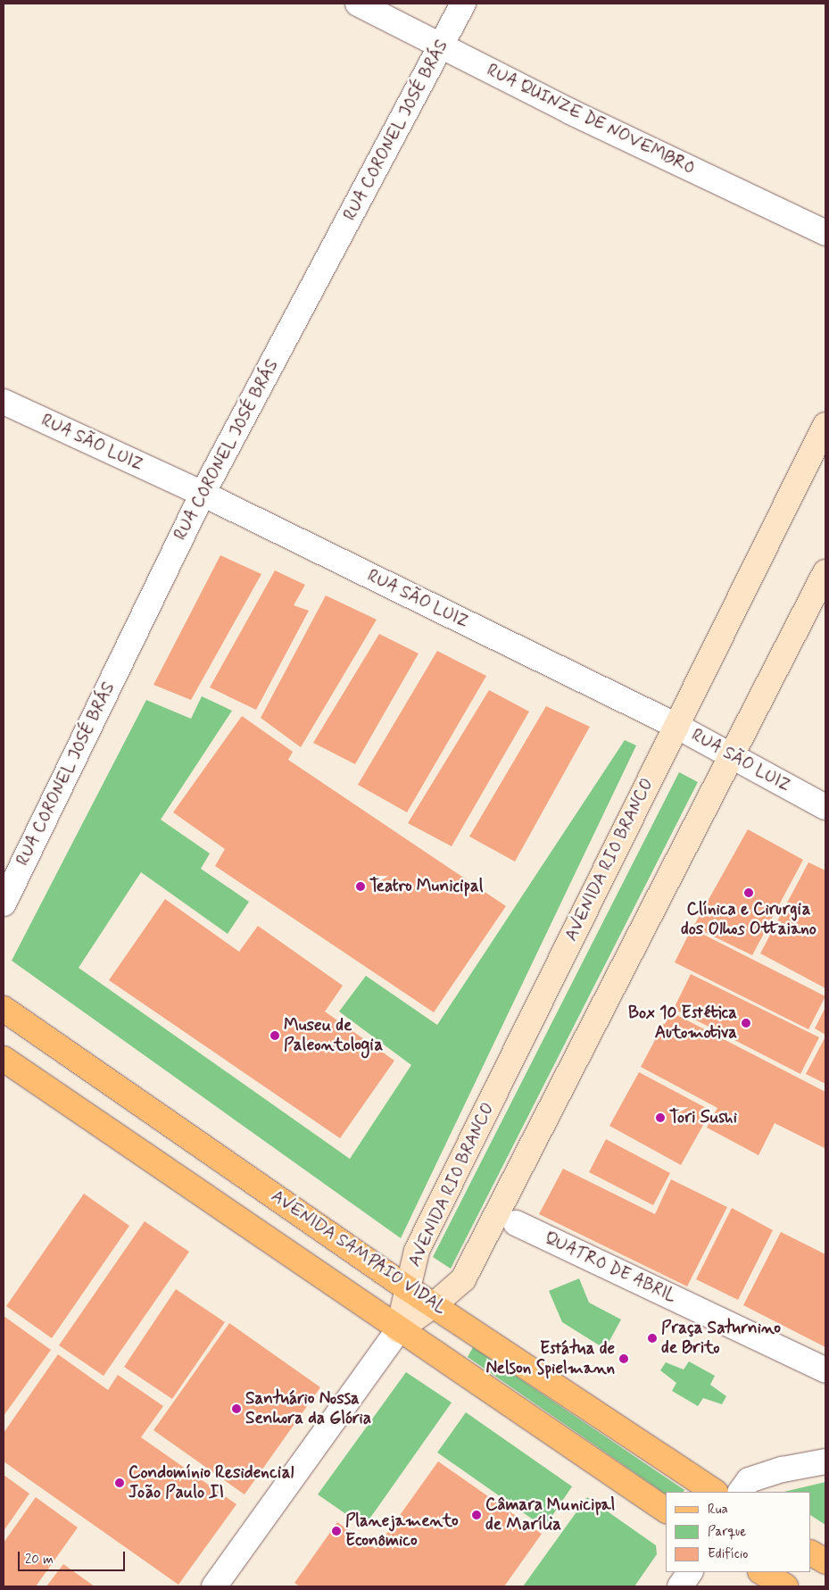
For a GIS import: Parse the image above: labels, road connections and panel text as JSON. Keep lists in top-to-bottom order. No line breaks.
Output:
{"streets":{"main road":["AVENIDA RIO BRANCO","AVENIDA SAMPAIO VIDAL"],"street":["RUA QUINZE DE NOVEMBRO","RUA CORONEL JOSÉ BRÁS","RUA SÃO LUIZ","QUATRO DE ABRIL"]},"crossings":[["RUA QUINZE DE NOVEMBRO","RUA CORONEL JOSÉ BRÁS"],["RUA CORONEL JOSÉ BRÁS","RUA SÃO LUIZ"],["RUA SÃO LUIZ","AVENIDA RIO BRANCO"],["AVENIDA RIO BRANCO","AVENIDA SAMPAIO VIDAL"]],"places":["Teatro Municipal","Clínica e Cirurgia dos Olhos Ottaiano","Box 10 Estética Automotiva","Museu de Paleontologia","Tori Sushi","Praça Saturnino de Brito","Estátua de Nelson Spielmann","Santuário Nossa Senhora da Glória","Condomínio Residencial João Paulo II","Câmara Municipal de Marília","Planejamento Econômico"],"legend":["Rua","Parque","Edifício"],"scale_bar":"20 m"}
